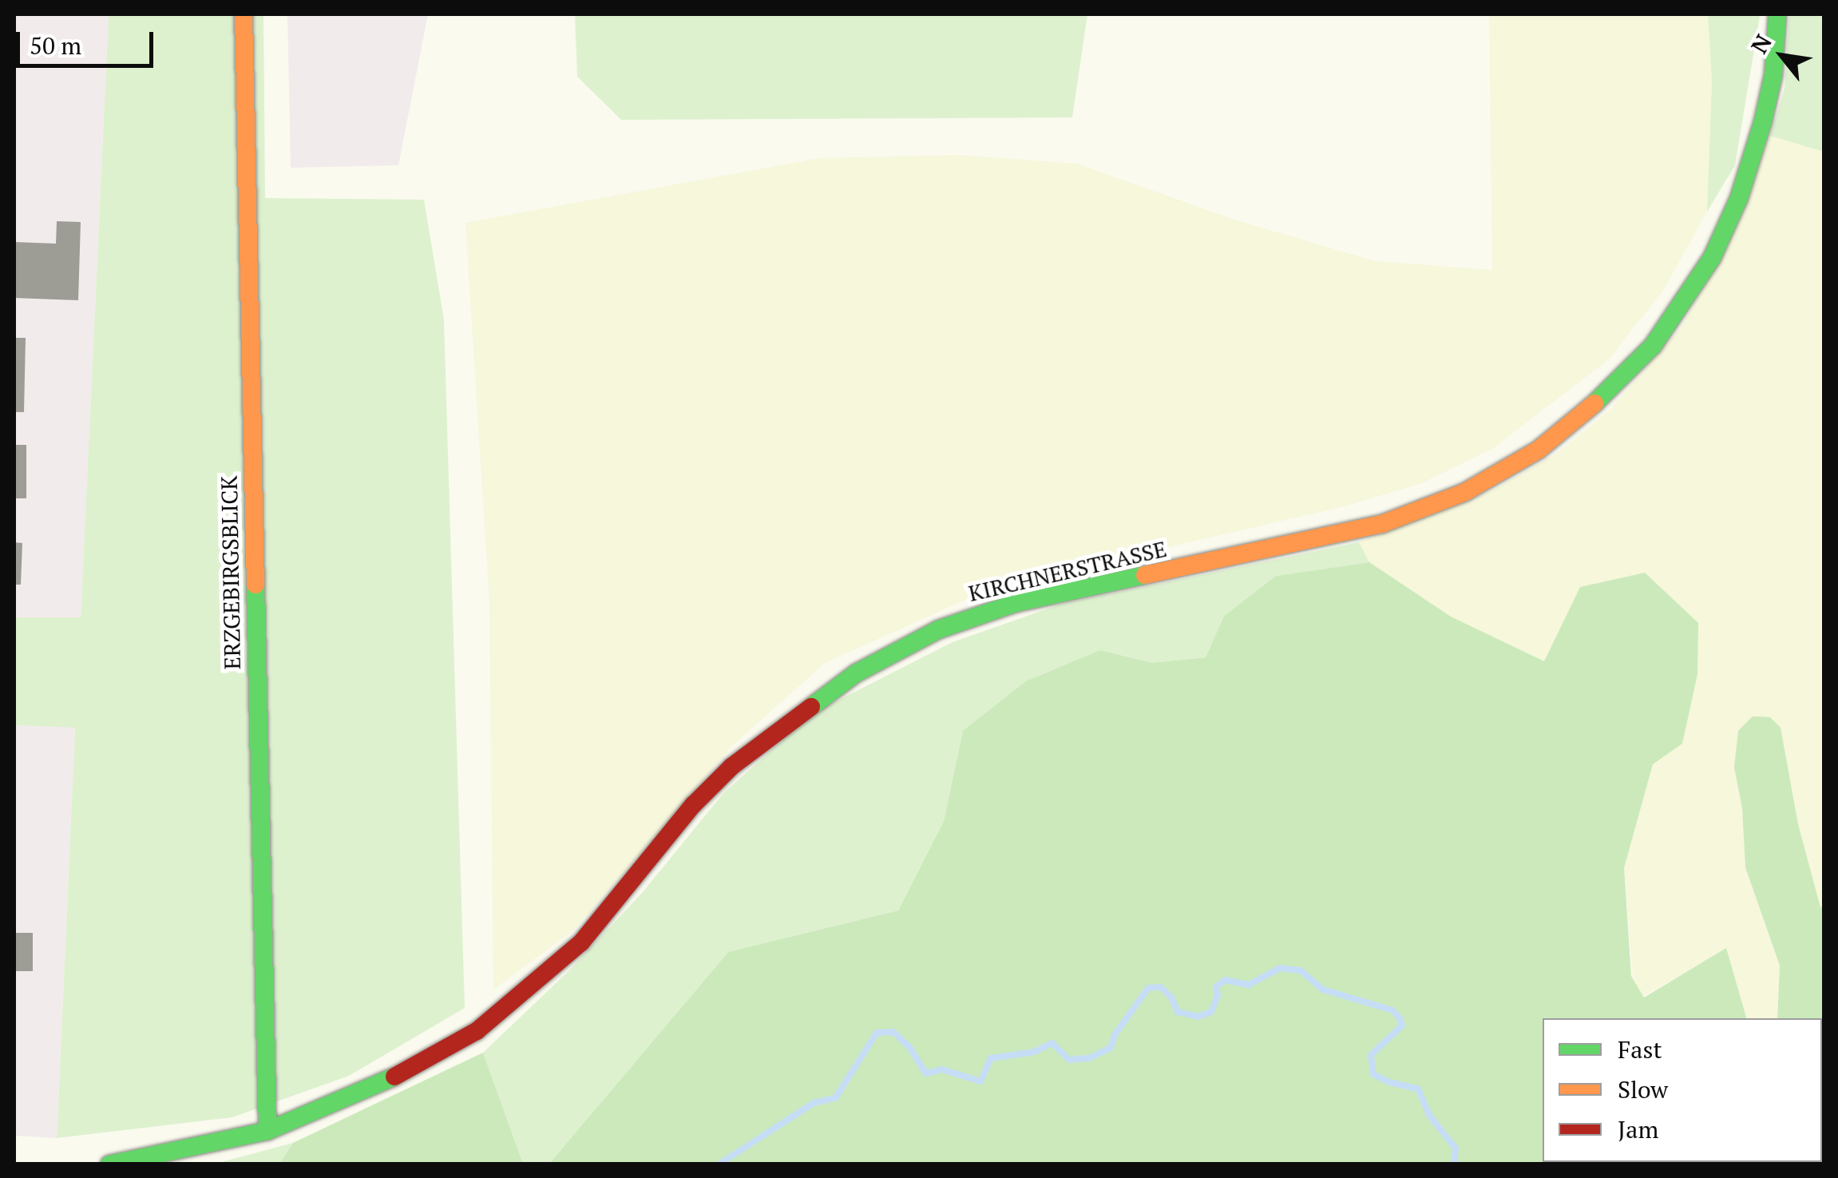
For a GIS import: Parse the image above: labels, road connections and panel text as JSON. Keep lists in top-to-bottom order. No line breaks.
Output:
{"streets":{"street":["KIRCHNERSTRASSE","ERZGEBIRGSBLICK"]},"crossings":[["KIRCHNERSTRASSE","ERZGEBIRGSBLICK"]],"legend":["Fast","Slow","Jam"],"scale_bar":"50 m","north":"top left"}
